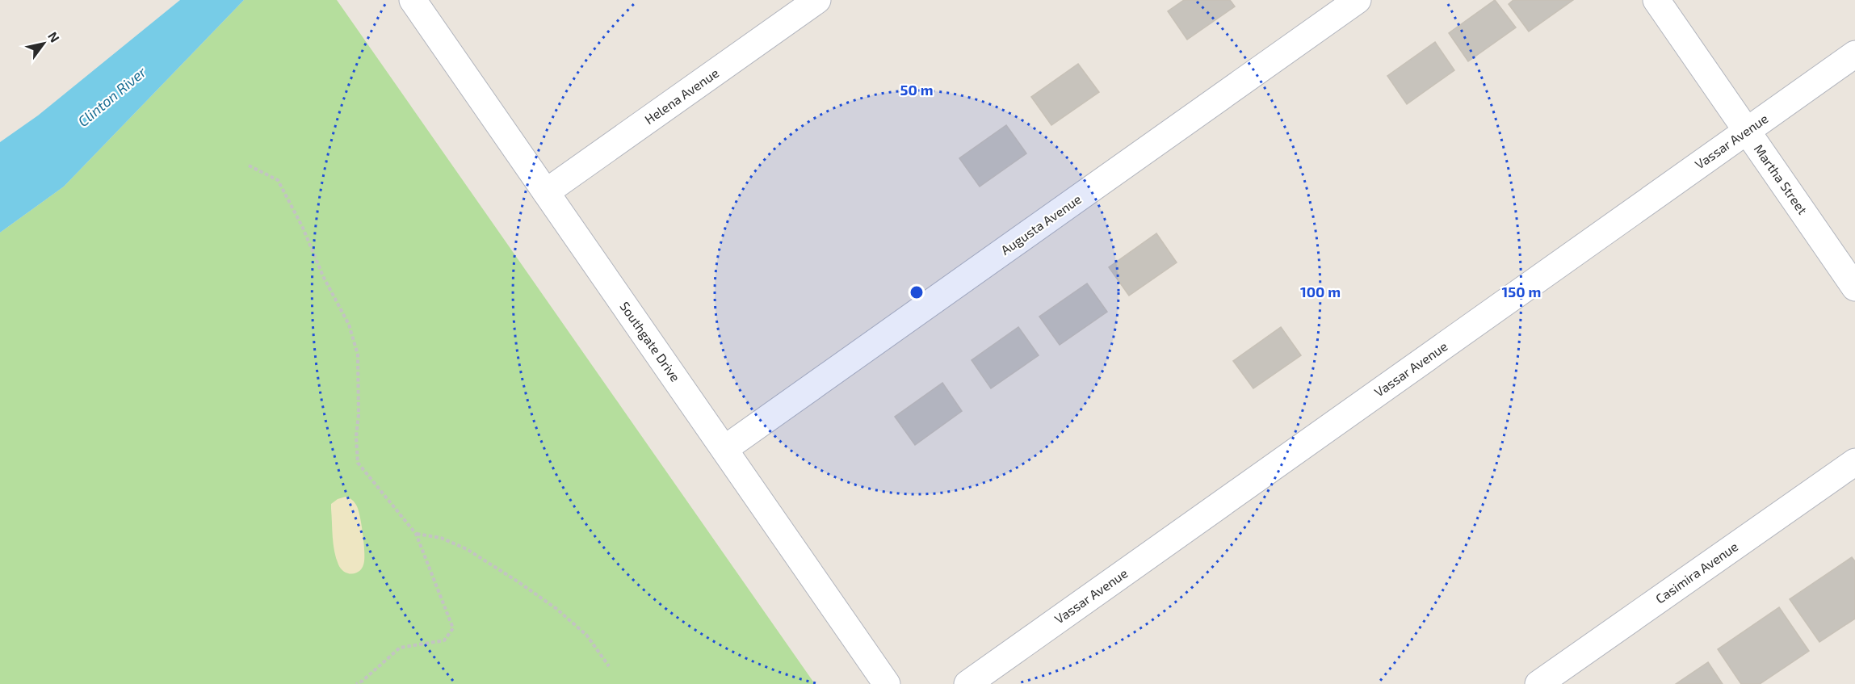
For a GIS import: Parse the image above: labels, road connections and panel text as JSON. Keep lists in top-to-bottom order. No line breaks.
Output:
{"streets":{"street":["Helena Avenue","Vassar Avenue","Martha Street","Augusta Avenue","Southgate Drive","Casimira Avenue"]},"crossings":[["Helena Avenue","Southgate Drive"],["Vassar Avenue","Martha Street"],["Augusta Avenue","Southgate Drive"]],"water":["Clinton River"],"north":"top right","rings":["50 m","100 m","150 m"]}
